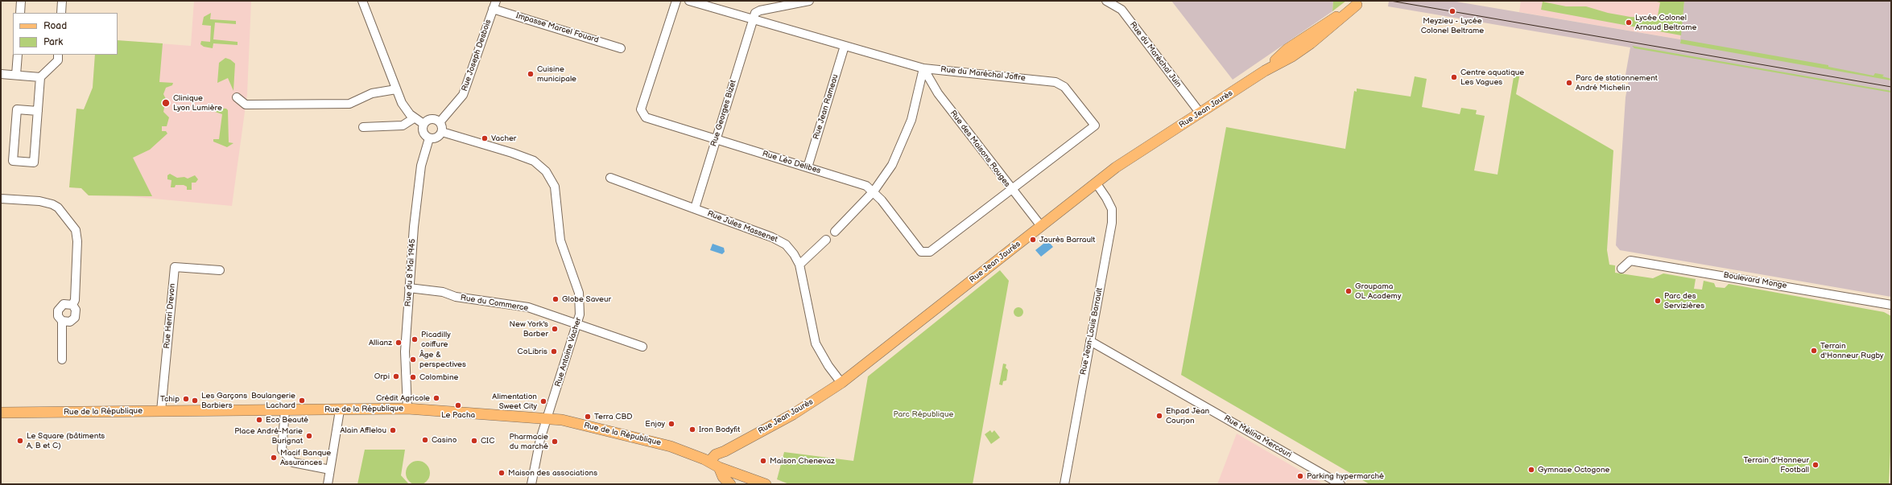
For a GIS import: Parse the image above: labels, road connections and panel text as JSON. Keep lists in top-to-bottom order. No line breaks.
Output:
{"streets":{"main road":["Rue Jean Jaurès","Rue de la République"],"street":["Impasse Marcel Fouard","Rue du Maréchal Juin","Rue Joseph Desbois","Rue du Maréchal Joffre","Rue Jean Rameau","Rue Georges Bizet","Rue des Maisons Rouges","Rue Léo Delibes","Rue Jules Massenet","Rue du 8 Mai 1945","Boulevard Monge","Rue du Commerce","Rue Henri Drevon","Rue Jean-Louis Barrault","Rue Antoine Vacher","Rue Mélina Mercouri"]},"crossings":[["Impasse Marcel Fouard","Rue Joseph Desbois"],["Rue du Maréchal Juin","Rue Jean Jaurès"],["Rue Joseph Desbois","Rue du 8 Mai 1945"],["Rue Joseph Desbois","Rue Antoine Vacher"],["Rue du Maréchal Joffre","Rue Jean Rameau"],["Rue du Maréchal Joffre","Rue Georges Bizet"],["Rue du Maréchal Joffre","Rue des Maisons Rouges"],["Rue du Maréchal Joffre","Rue Léo Delibes"],["Rue Jean Rameau","Rue Léo Delibes"],["Rue Jean Jaurès","Rue des Maisons Rouges"],["Rue Jean Jaurès","Rue Jules Massenet"],["Rue Jean Jaurès","Rue Jean-Louis Barrault"],["Rue Jean Jaurès","Rue de la République"],["Rue Georges Bizet","Rue Léo Delibes"],["Rue Georges Bizet","Rue Jules Massenet"],["Rue des Maisons Rouges","Rue Léo Delibes"],["Rue du 8 Mai 1945","Rue du Commerce"],["Rue du 8 Mai 1945","Rue Antoine Vacher"],["Rue du 8 Mai 1945","Rue de la République"],["Rue du Commerce","Rue Antoine Vacher"],["Rue Henri Drevon","Rue de la République"],["Rue Jean-Louis Barrault","Rue Mélina Mercouri"],["Rue Antoine Vacher","Rue de la République"]],"parks":["Parc République"],"places":["Meyzieu - Lycée Colonel Beltrame","Lycée Colonel Arnaud Beltrame","Cuisine municipale","Centre aquatique Les Vagues","Parc de stationnement André Michelin","Clinique Lyon Lumière","Vacher","Jaurès Barrault","Groupama OL Academy","Globe Saveur","Parc des Servizières","New York's Barber","Picadilly coiffure","Allianz","Terrain d'Honneur Rugby","CoLibris","Âge & perspectives","Orpi","Colombine","Crédit Agricole","Tchip","Les Garçons Barbiers","Boulangerie Lachard","Alimentation Sweet City","Le Pacha","Ehpad Jean Courjon","Terra CBD","Eco Beauté","Enjoy","Iron Bodyfit","Alain Afflelou","Place André-Marie Burignat","Casino","Le Square (bâtiments A, B et C)","CIC","Pharmacie du marché","Macif Banque Assurances","Maison Chenevaz","Terrain d'Honneur Football","Gymnase Octogone","Maison des associations","Parking hypermarché"],"legend":["Road","Park"]}
